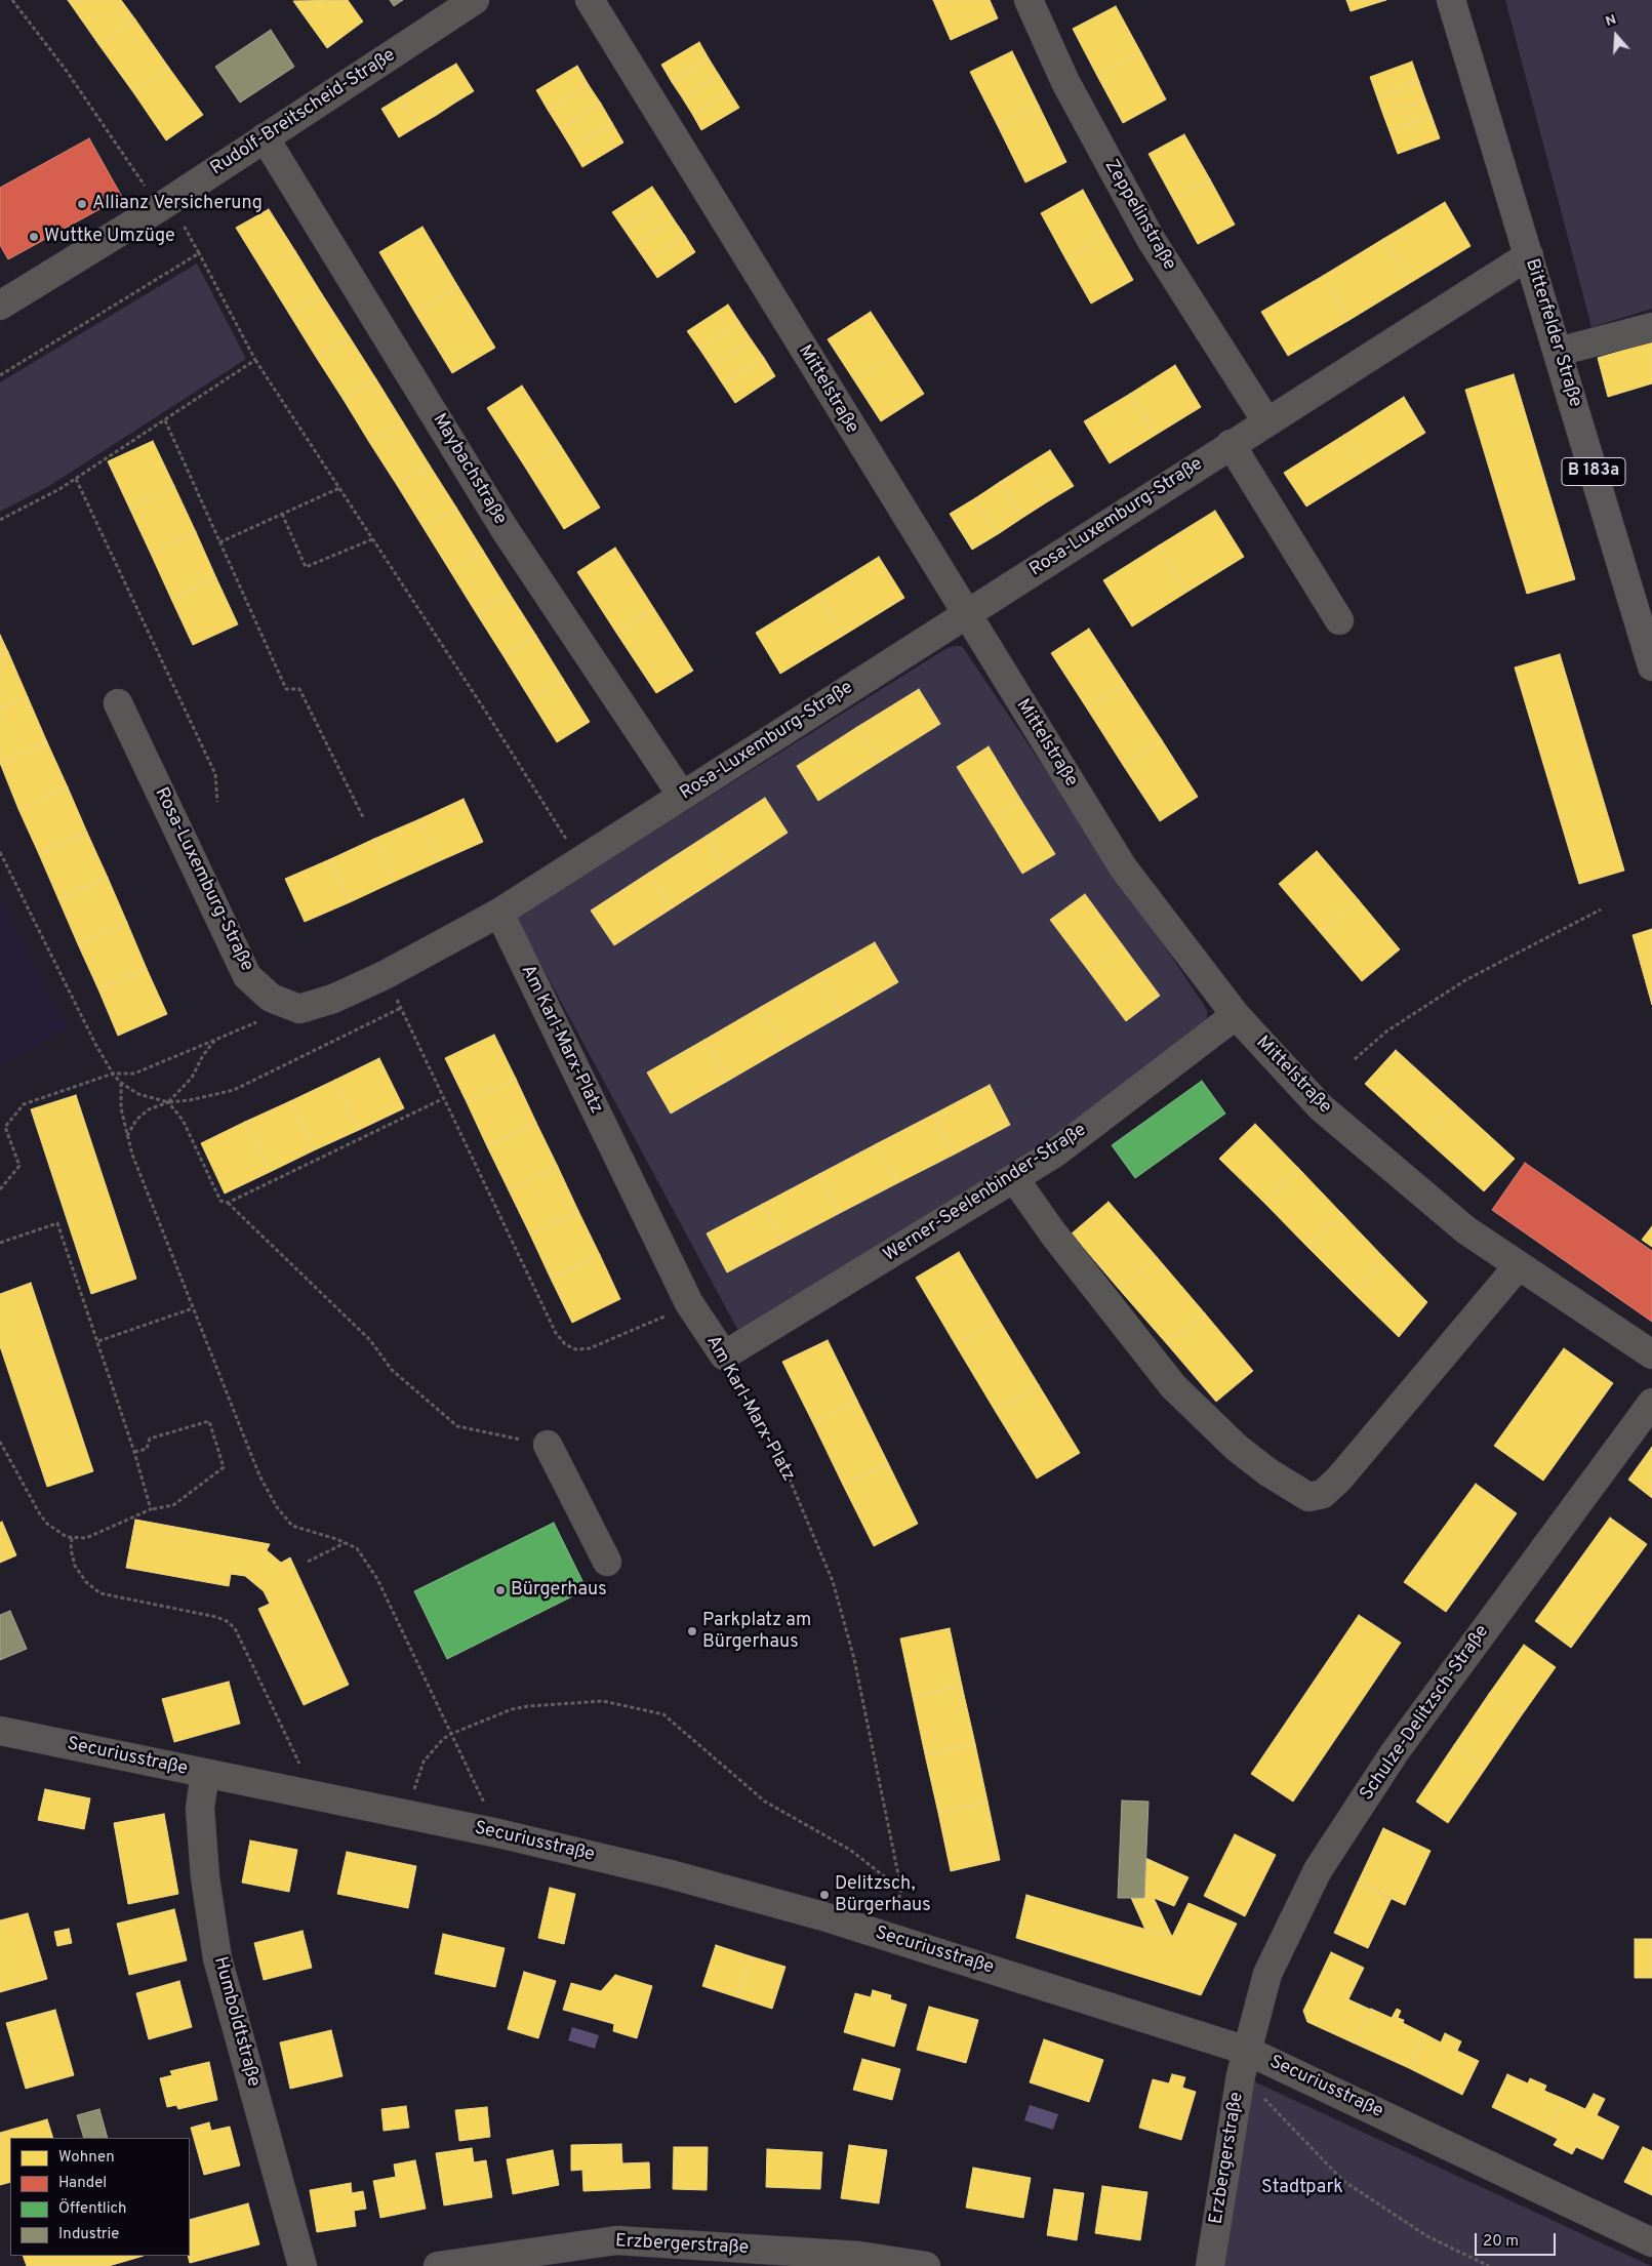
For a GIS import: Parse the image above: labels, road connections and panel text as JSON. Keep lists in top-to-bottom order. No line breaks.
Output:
{"streets":{"main road":["Bitterfelder Straße","B 183a"],"street":["Rudolf-Breitscheid-Straße","Zeppelinstraße","Mittelstraße","Maybachstraße","Rosa-Luxemburg-Straße","Am Karl-Marx-Platz","Werner-Seelenbinder-Straße","Schulze-Delitzsch-Straße","Securiusstraße","Humboldtstraße","Erzbergerstraße"]},"crossings":[["Rudolf-Breitscheid-Straße","Maybachstraße"],["Zeppelinstraße","Rosa-Luxemburg-Straße"],["Bitterfelder Straße","Rosa-Luxemburg-Straße"],["Mittelstraße","Rosa-Luxemburg-Straße"],["Mittelstraße","Werner-Seelenbinder-Straße"],["Maybachstraße","Rosa-Luxemburg-Straße"],["Rosa-Luxemburg-Straße","Am Karl-Marx-Platz"],["Am Karl-Marx-Platz","Werner-Seelenbinder-Straße"],["Am Karl-Marx-Platz","Securiusstraße"],["Schulze-Delitzsch-Straße","Securiusstraße"],["Schulze-Delitzsch-Straße","Erzbergerstraße"],["Securiusstraße","Humboldtstraße"],["Securiusstraße","Erzbergerstraße"]],"parks":["Stadtpark"],"places":["Allianz Versicherung","Wuttke Umzüge","Bürgerhaus","Parkplatz am Bürgerhaus","Delitzsch, Bürgerhaus"],"legend":["Wohnen","Handel","Öffentlich","Industrie"],"scale_bar":"20 m","north":"top"}
